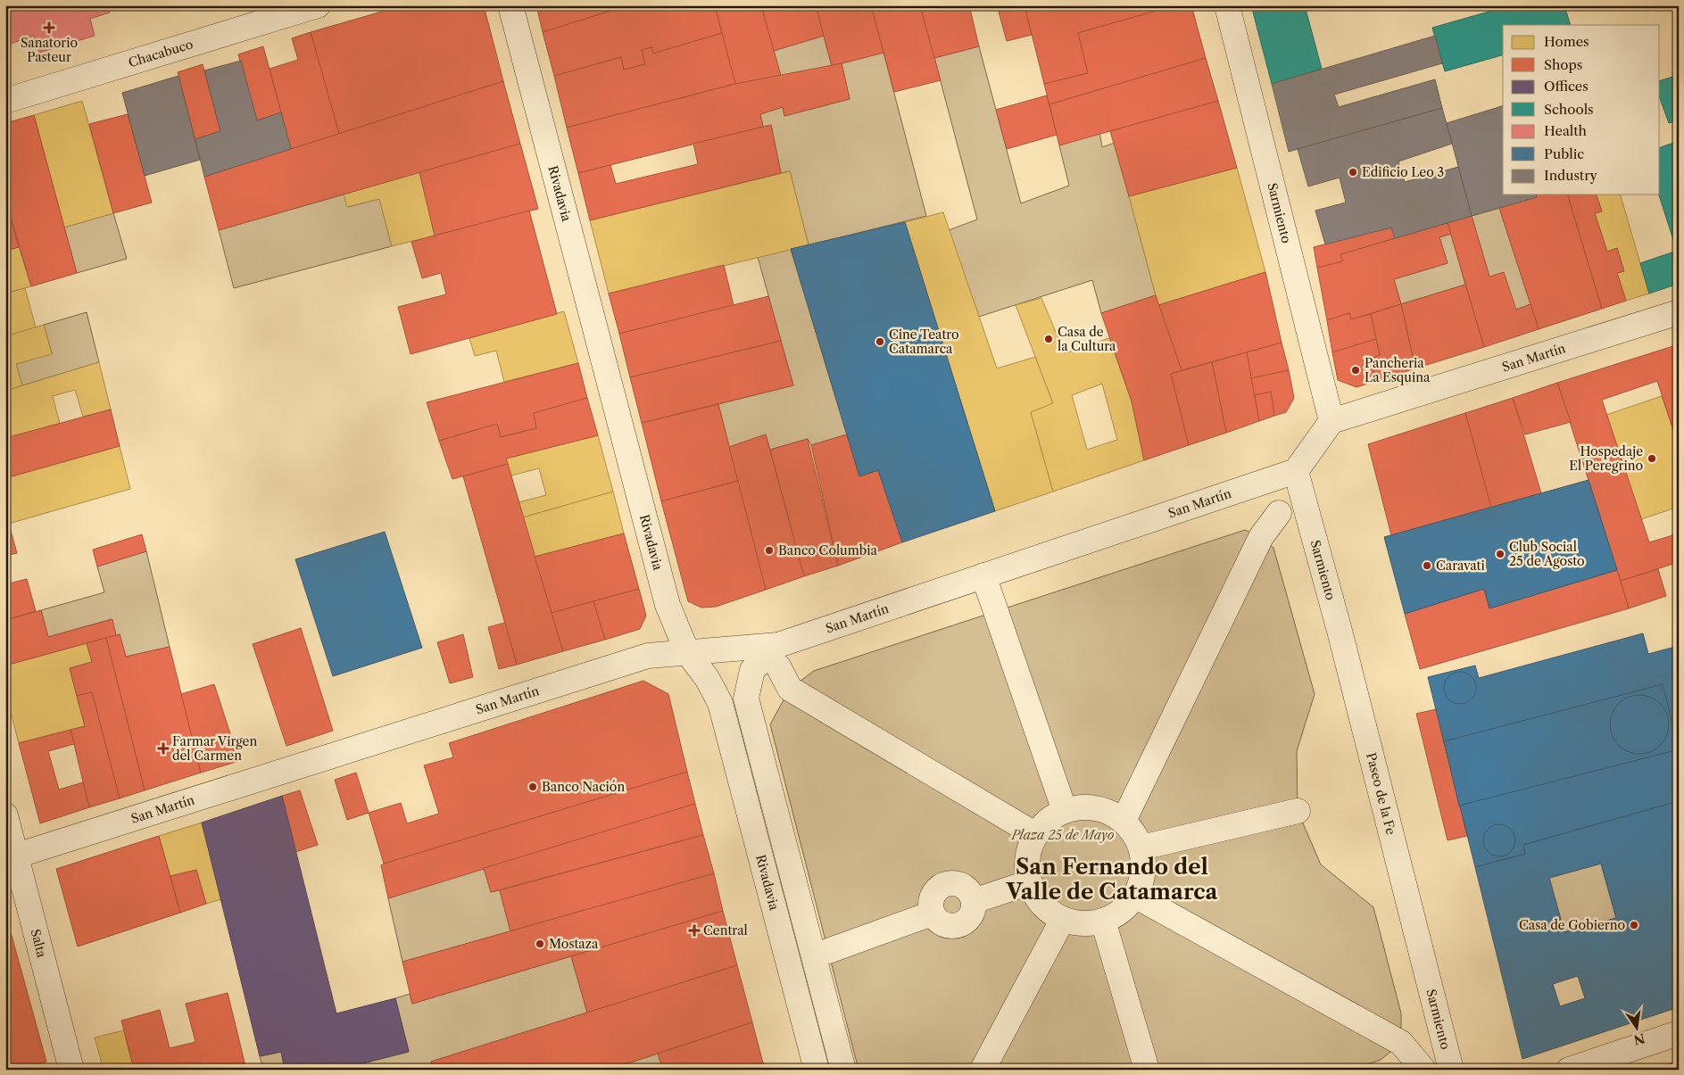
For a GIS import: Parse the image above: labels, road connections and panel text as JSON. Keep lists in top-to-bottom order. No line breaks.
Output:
{"streets":{"street":["Chacabuco","Rivadavia","Sarmiento","San Martín","Paseo de la Fe","Salta"]},"crossings":[["Rivadavia","San Martín"],["Sarmiento","San Martín"],["Sarmiento","Paseo de la Fe"],["San Martín","Salta"]],"districts":["San Fernando del Valle de Catamarca"],"parks":["Plaza 25 de Mayo"],"places":{"health":["Sanatorio Pasteur","Farmar Virgen del Carmen","Central"],"other":["Edificio Leo 3","Casa de la Cultura","Cine Teatro Catamarca","Pancheria La Esquina","Hospedaje El Peregrino","Banco Columbia","Club Social 25 de Agosto","Caravati","Banco Nación","Casa de Gobierno","Mostaza"]},"legend":["Homes","Shops","Offices","Schools","Health","Public","Industry"],"north":"bottom"}
